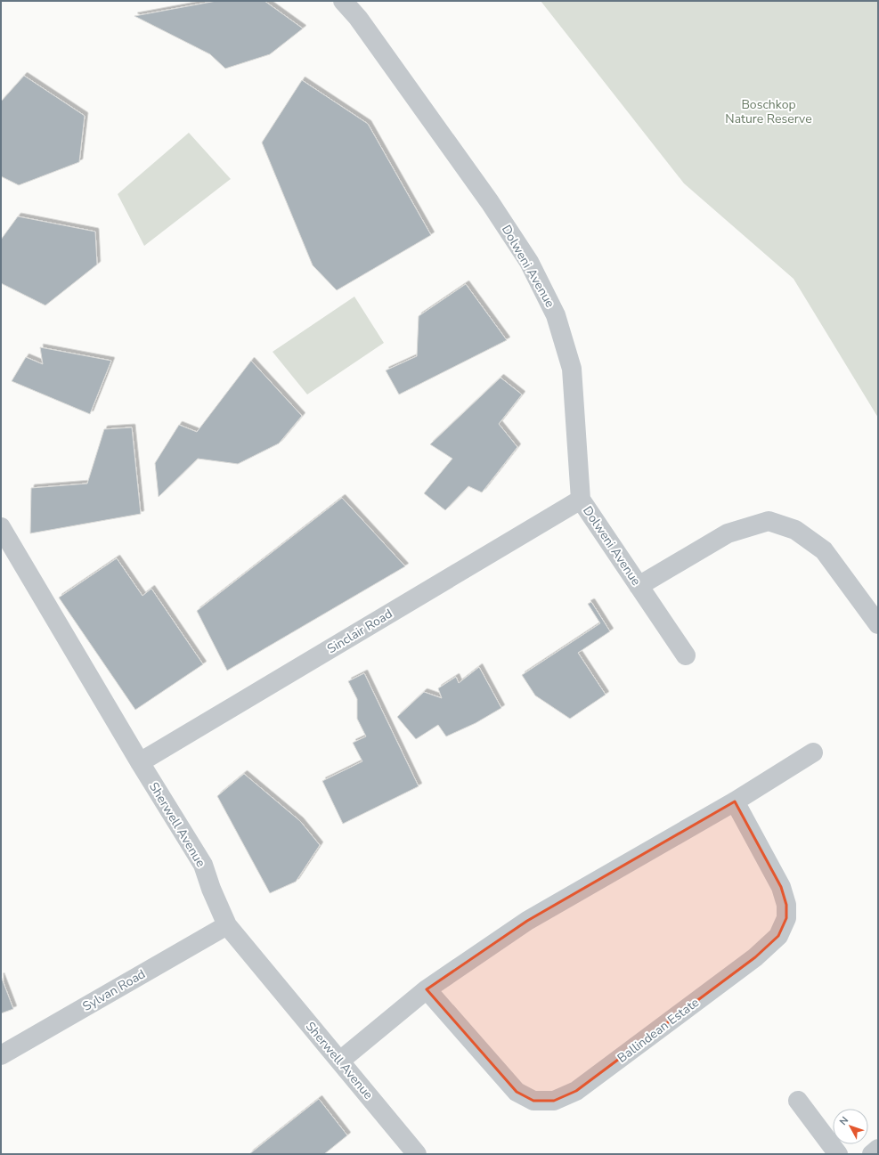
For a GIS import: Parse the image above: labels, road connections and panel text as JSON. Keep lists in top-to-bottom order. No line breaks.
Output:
{"streets":{"street":["Dolweni Avenue","Sinclair Road","Sherwell Avenue","Sylvan Road","Ballindean Estate"]},"crossings":[["Dolweni Avenue","Sinclair Road"],["Sinclair Road","Sherwell Avenue"],["Sherwell Avenue","Sylvan Road"]],"parks":["Boschkop Nature Reserve"],"north":"top left"}
